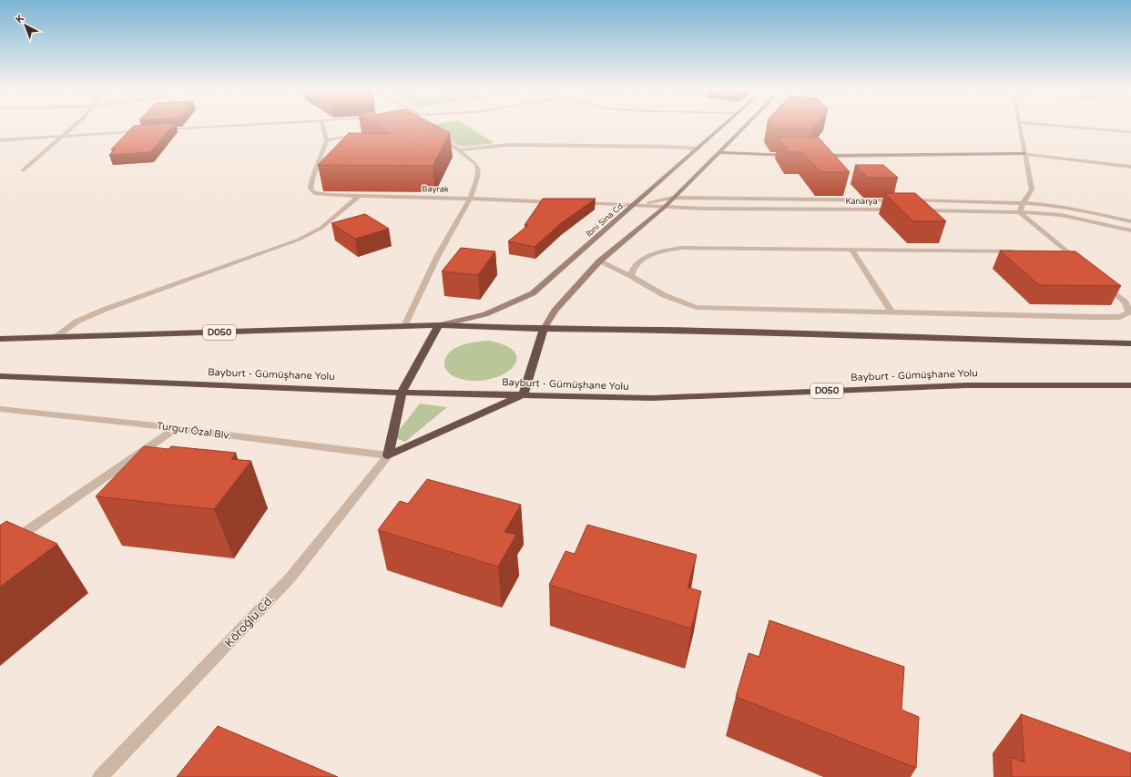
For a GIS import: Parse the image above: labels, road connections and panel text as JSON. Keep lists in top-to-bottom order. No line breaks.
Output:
{"streets":{"highway":["D050","Bayburt - Gümüşhane Yolu"],"main road":["İbni Sina Cd."],"street":["Bayrak","Kanarya","Turgut Özal Blv.","Köroğlu Cd."]},"crossings":[["Kanarya","İbni Sina Cd."],["İbni Sina Cd.","D050"],["Turgut Özal Blv.","Köroğlu Cd."]],"north":"top left"}
